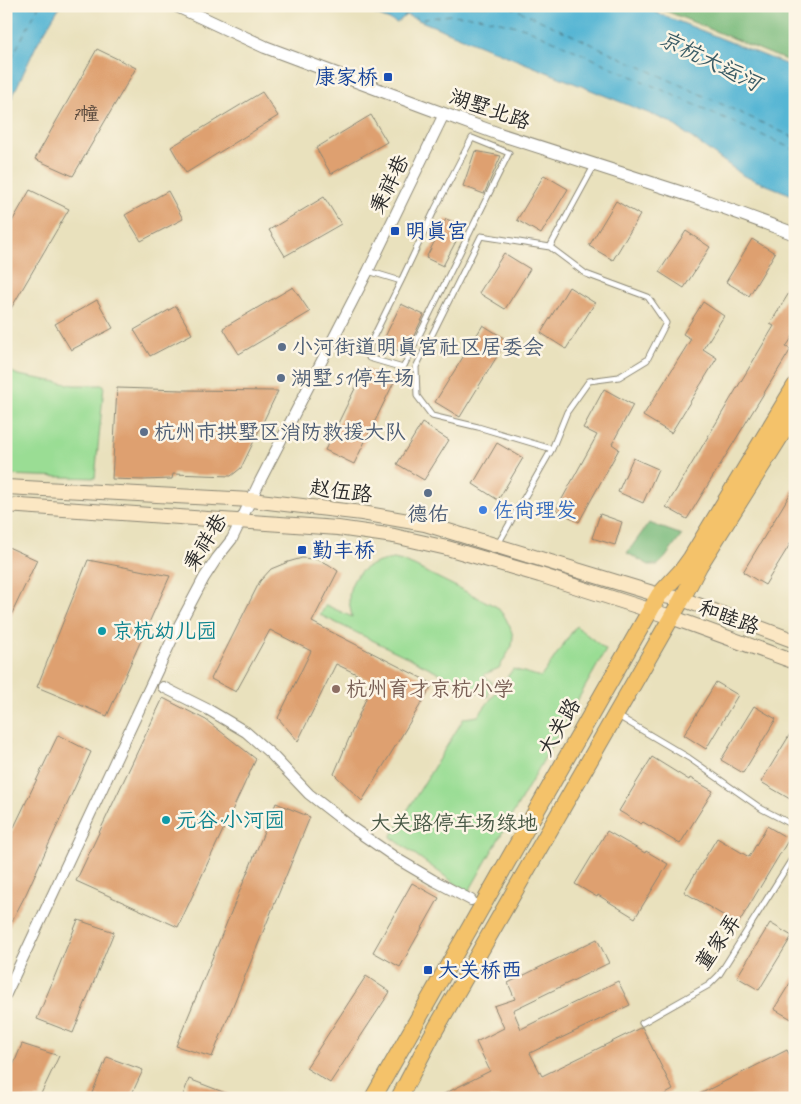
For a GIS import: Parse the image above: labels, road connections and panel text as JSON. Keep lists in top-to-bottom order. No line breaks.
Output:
{"streets":{"main road":["赵伍路","和睦路","大关路"],"street":["湖墅北路","秉祥巷"],"lane":["董家弄"]},"crossings":[["湖墅北路","秉祥巷"],["秉祥巷","赵伍路"],["赵伍路","和睦路"],["赵伍路","大关路"],["和睦路","大关路"]],"water":["京杭大运河"],"parks":["大关路停车场绿地"],"places":{"transit":["康家桥","明真宫","勤丰桥","大关桥西"],"other":["小河街道明真宫社区居委会","湖墅51停车场","杭州市拱墅区消防救援大队","德佑","佐尚理发","京杭幼儿园","杭州育才京杭小学","元谷·小河园"]},"house_numbers":["7幢"]}
